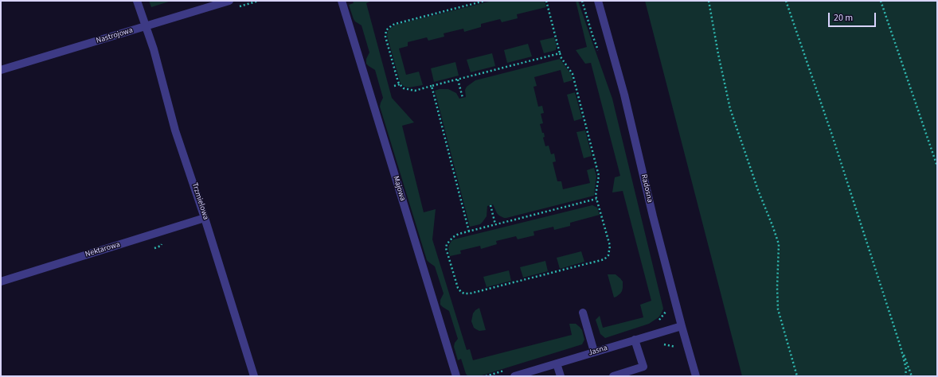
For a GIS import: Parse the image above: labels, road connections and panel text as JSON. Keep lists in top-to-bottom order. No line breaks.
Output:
{"streets":{"street":["Nastrojowa","Majowa","Radosna","Trzmielowa","Nektarowa","Jasna"]},"crossings":[["Nastrojowa","Trzmielowa"],["Radosna","Jasna"],["Trzmielowa","Nektarowa"]],"scale_bar":"20 m"}
